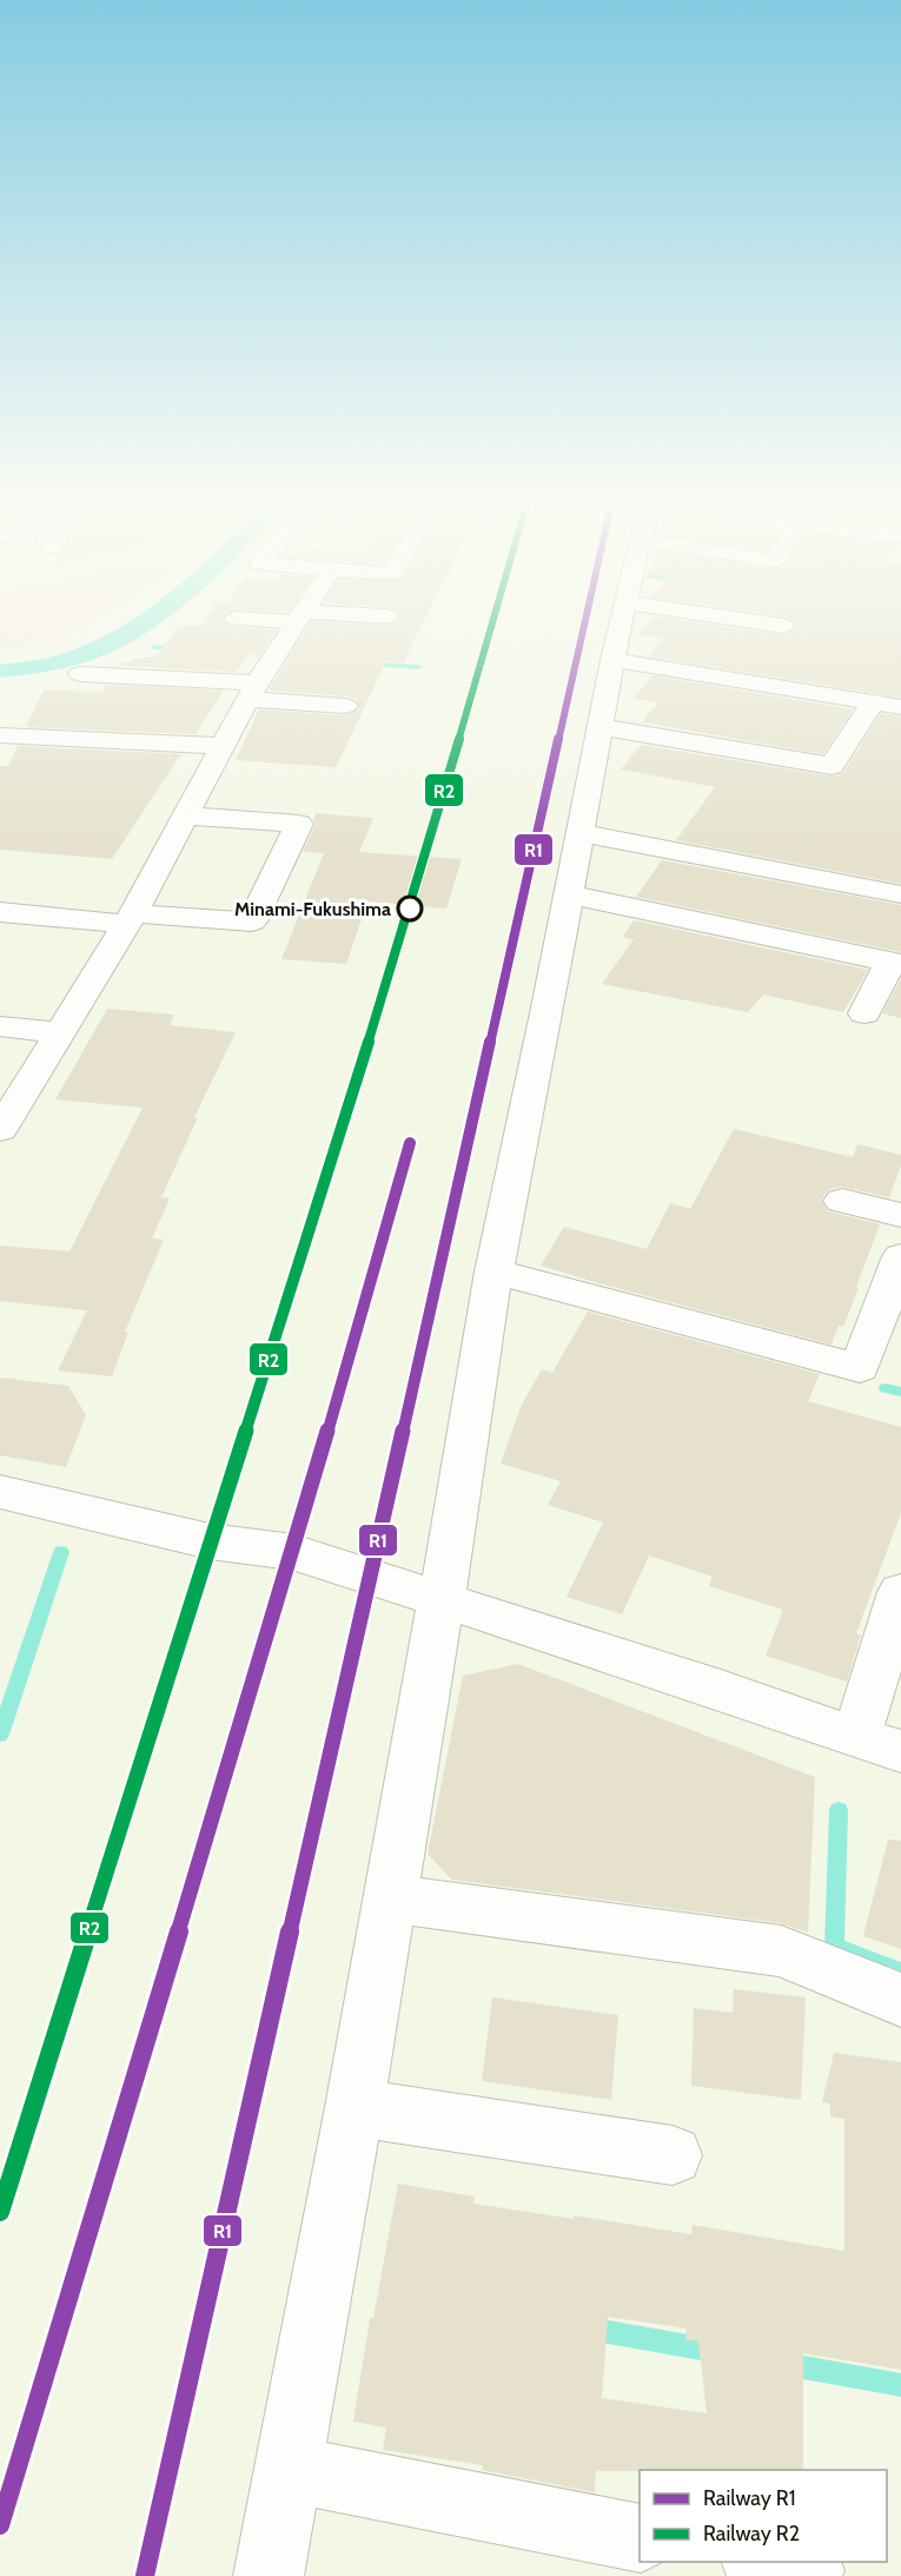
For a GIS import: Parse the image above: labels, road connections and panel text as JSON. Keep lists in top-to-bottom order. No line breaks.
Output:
{"places":["Minami-Fukushima"],"lines":["rail line R1","rail line R2"],"legend":["Railway R1","Railway R2"]}
